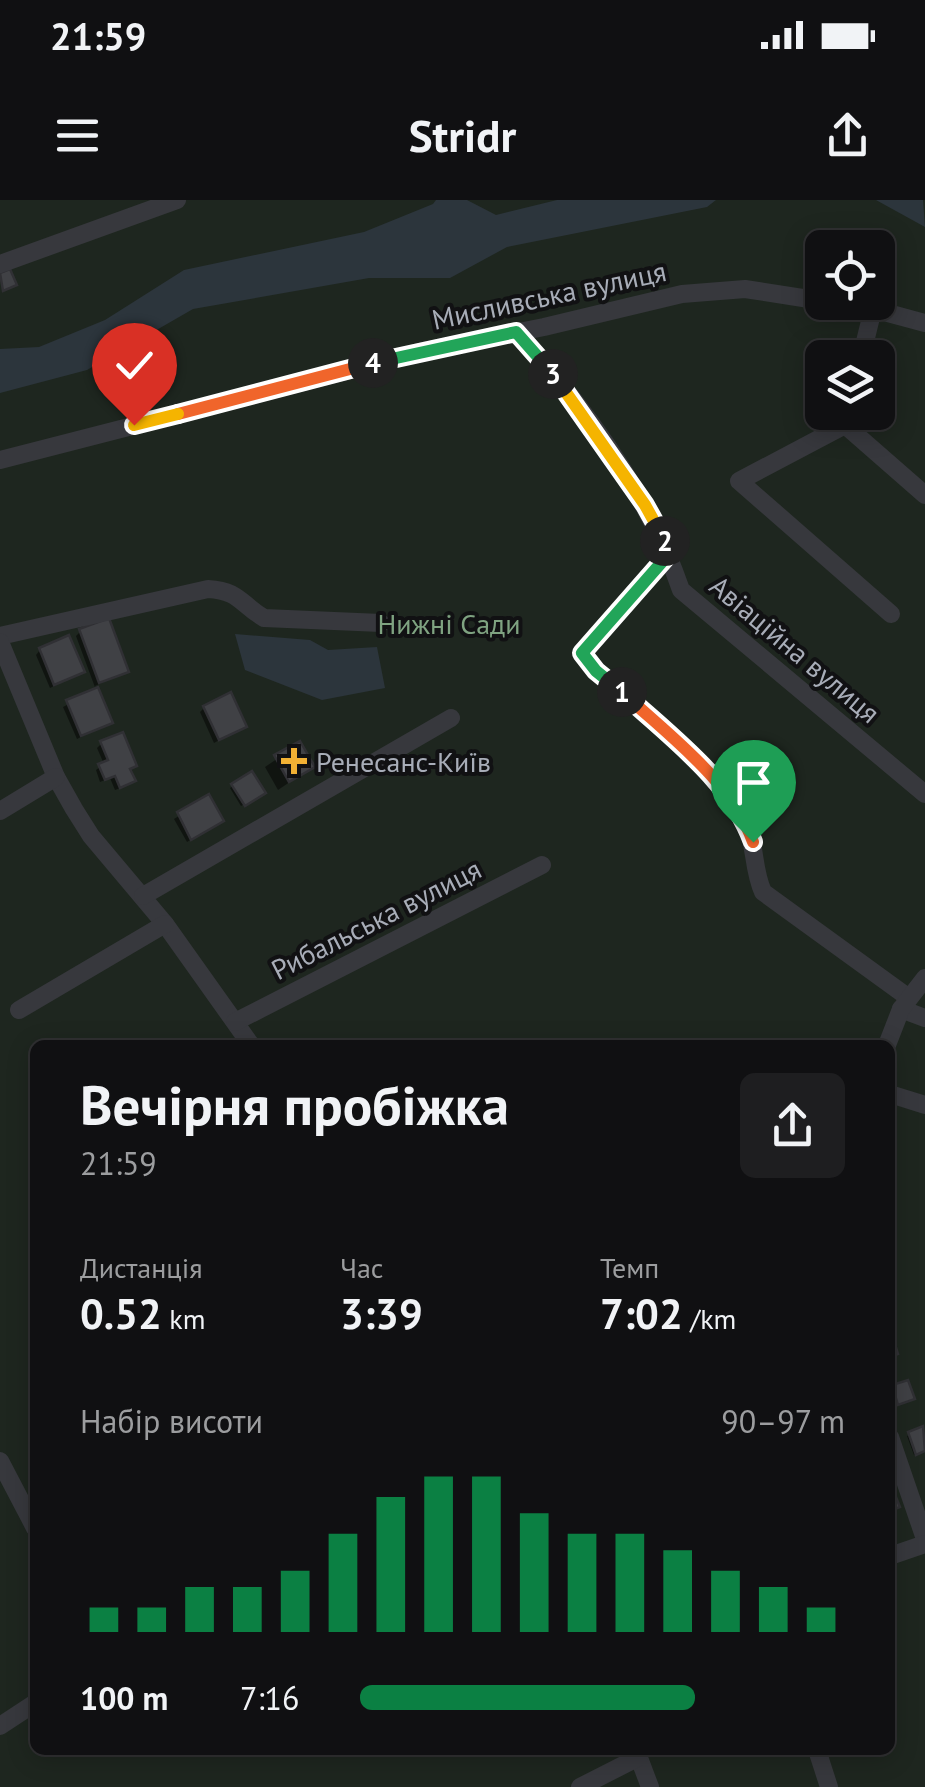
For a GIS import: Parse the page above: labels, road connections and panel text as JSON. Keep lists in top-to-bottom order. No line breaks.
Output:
{"streets":{"street":["Мисливська вулиця","Авіаційна вулиця","Рибальська вулиця"]},"crossings":[["Мисливська вулиця","Авіаційна вулиця"]],"parks":["Нижні Сади"],"places":{"health":["Ренесанс-Київ"]},"page":{"status":"21:59","header":"Stridr","pins":["4","3","2","1"],"heading":["Вечірня пробіжка","21:59"],"stats":[["Дистанція","0.52 km"],["Час","3:39"],["Темп","7:02 /km"]],"chart":["Набір висоти","90–97 m"],"list":[{"name":"100 m","note":"7:16"}]}}
